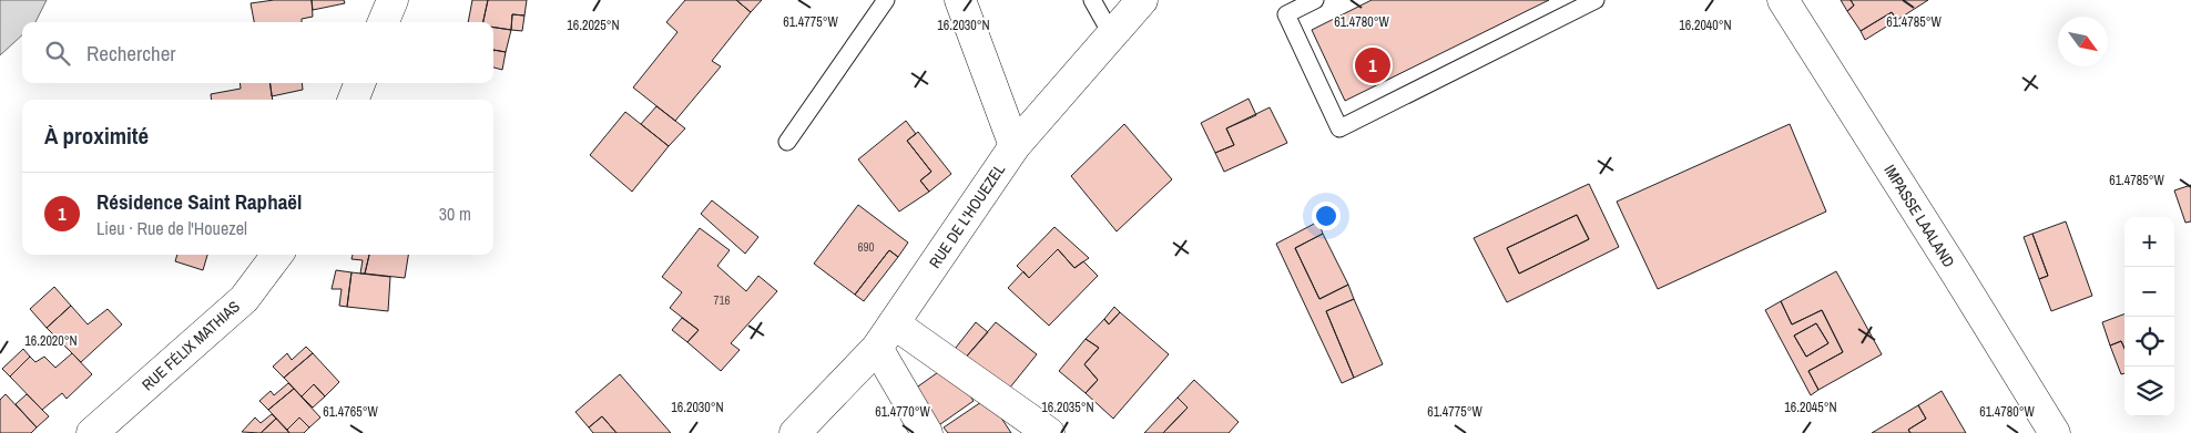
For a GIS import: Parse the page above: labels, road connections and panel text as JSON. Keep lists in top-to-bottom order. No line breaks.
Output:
{"streets":{"street":["RUE DE L'HOUEZEL","IMPASSE LAALAND","RUE FÉLIX MATHIAS"]},"house_numbers":["690","716"],"north":"bottom right","page":{"search":"Rechercher","pins":"1","heading":"À proximité","list":[{"mark":"1","name":"Résidence Saint Raphaël","note":"Lieu · Rue de l'Houezel","value":"30 m"}],"map_buttons":["+","−"]},"coordinates":["61.4775°W","61.4780°W","61.4785°W","16.2025°N","16.2030°N","16.2040°N","16.2020°N","16.2035°N","16.2045°N","61.4765°W","61.4770°W"]}
